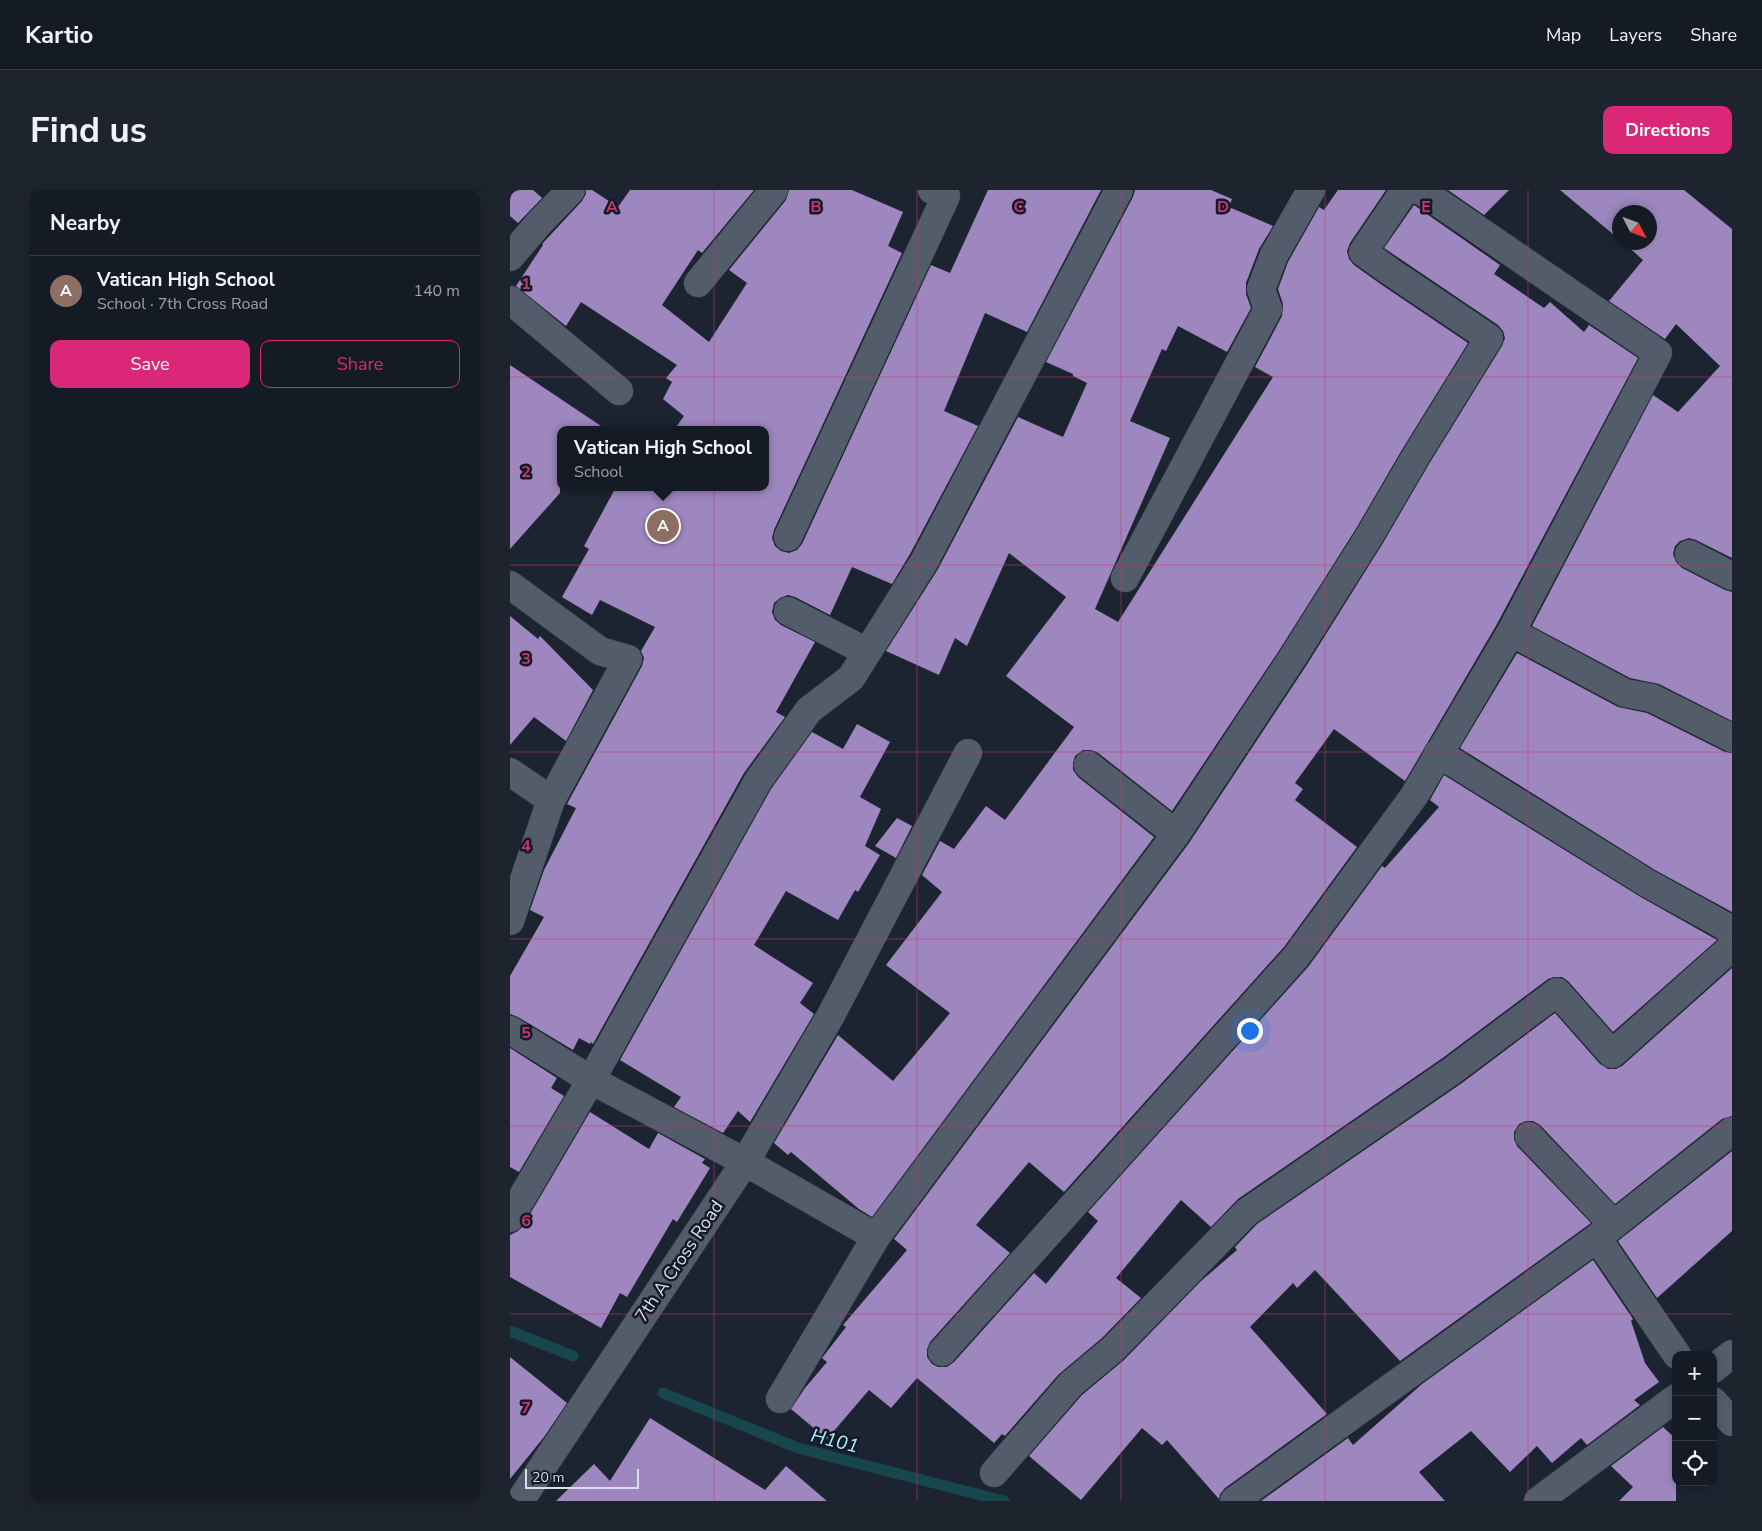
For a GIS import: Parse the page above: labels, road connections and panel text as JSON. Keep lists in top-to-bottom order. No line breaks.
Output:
{"streets":{"street":["7th A Cross Road"]},"water":["H101"],"scale_bar":"20 m","north":"bottom right","page":{"header":"Kartio","nav":["Map","Layers","Share"],"buttons":["Directions",["Save","Share"]],"title":"Find us","heading":"Nearby","list":[{"mark":"A","name":"Vatican High School","note":"School · 7th Cross Road","value":"140 m"}],"popup":["Vatican High School","School"],"pins":"A","map_buttons":["+","−"],"scale":"20 m"},"grid":{"columns":["A","B","C","D","E"],"rows":["1","2","3","4","5","6","7"]}}
